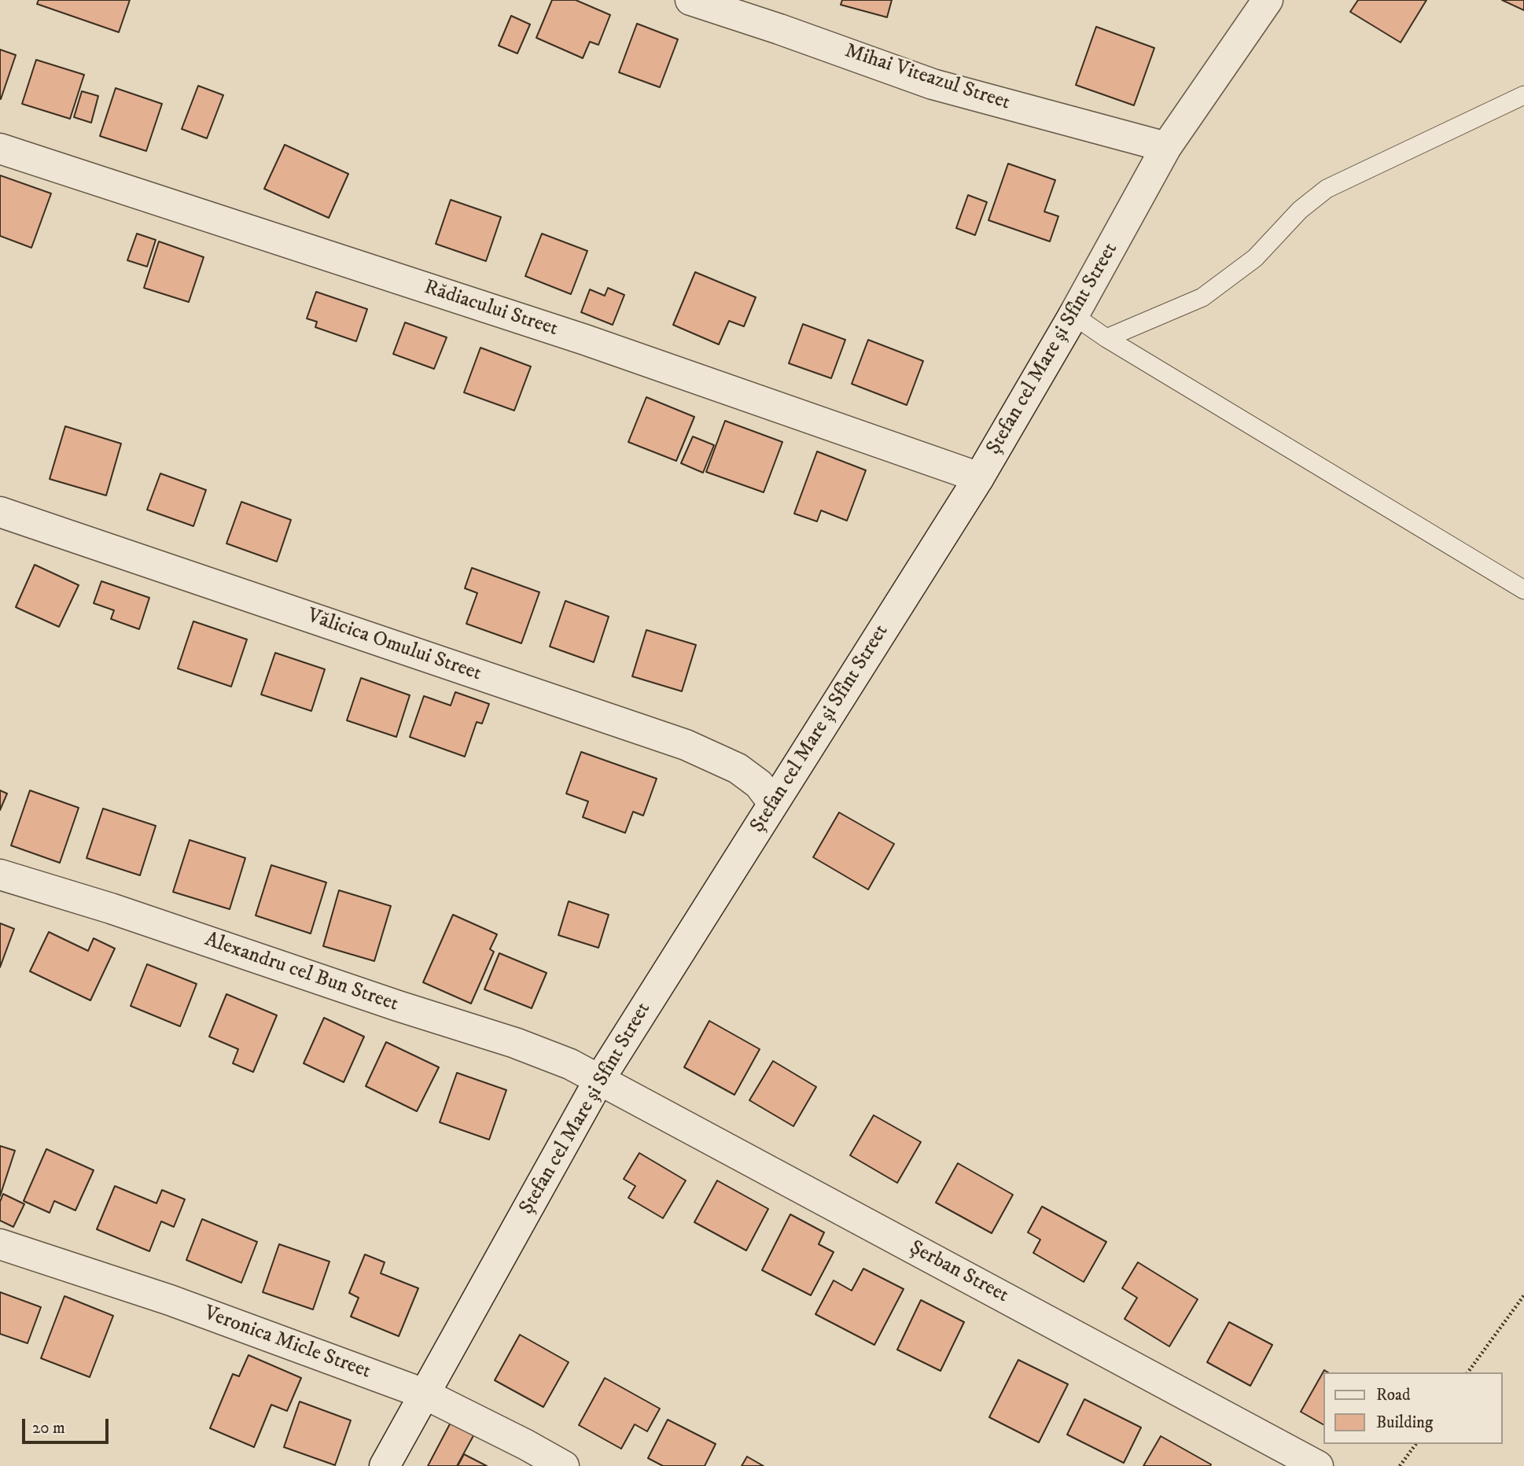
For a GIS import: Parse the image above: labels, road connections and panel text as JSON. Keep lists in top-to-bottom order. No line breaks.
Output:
{"streets":{"street":["Mihai Viteazul Street","Rădiacului Street","Ștefan cel Mare și Sfînt Street","Vălicica Omului Street","Alexandru cel Bun Street","Șerban Street","Veronica Micle Street"]},"crossings":[["Mihai Viteazul Street","Ștefan cel Mare și Sfînt Street"],["Rădiacului Street","Ștefan cel Mare și Sfînt Street"],["Ștefan cel Mare și Sfînt Street","Vălicica Omului Street"],["Ștefan cel Mare și Sfînt Street","Alexandru cel Bun Street"],["Ștefan cel Mare și Sfînt Street","Șerban Street"],["Ștefan cel Mare și Sfînt Street","Veronica Micle Street"],["Alexandru cel Bun Street","Șerban Street"]],"legend":["Road","Building"],"scale_bar":"20 m"}
